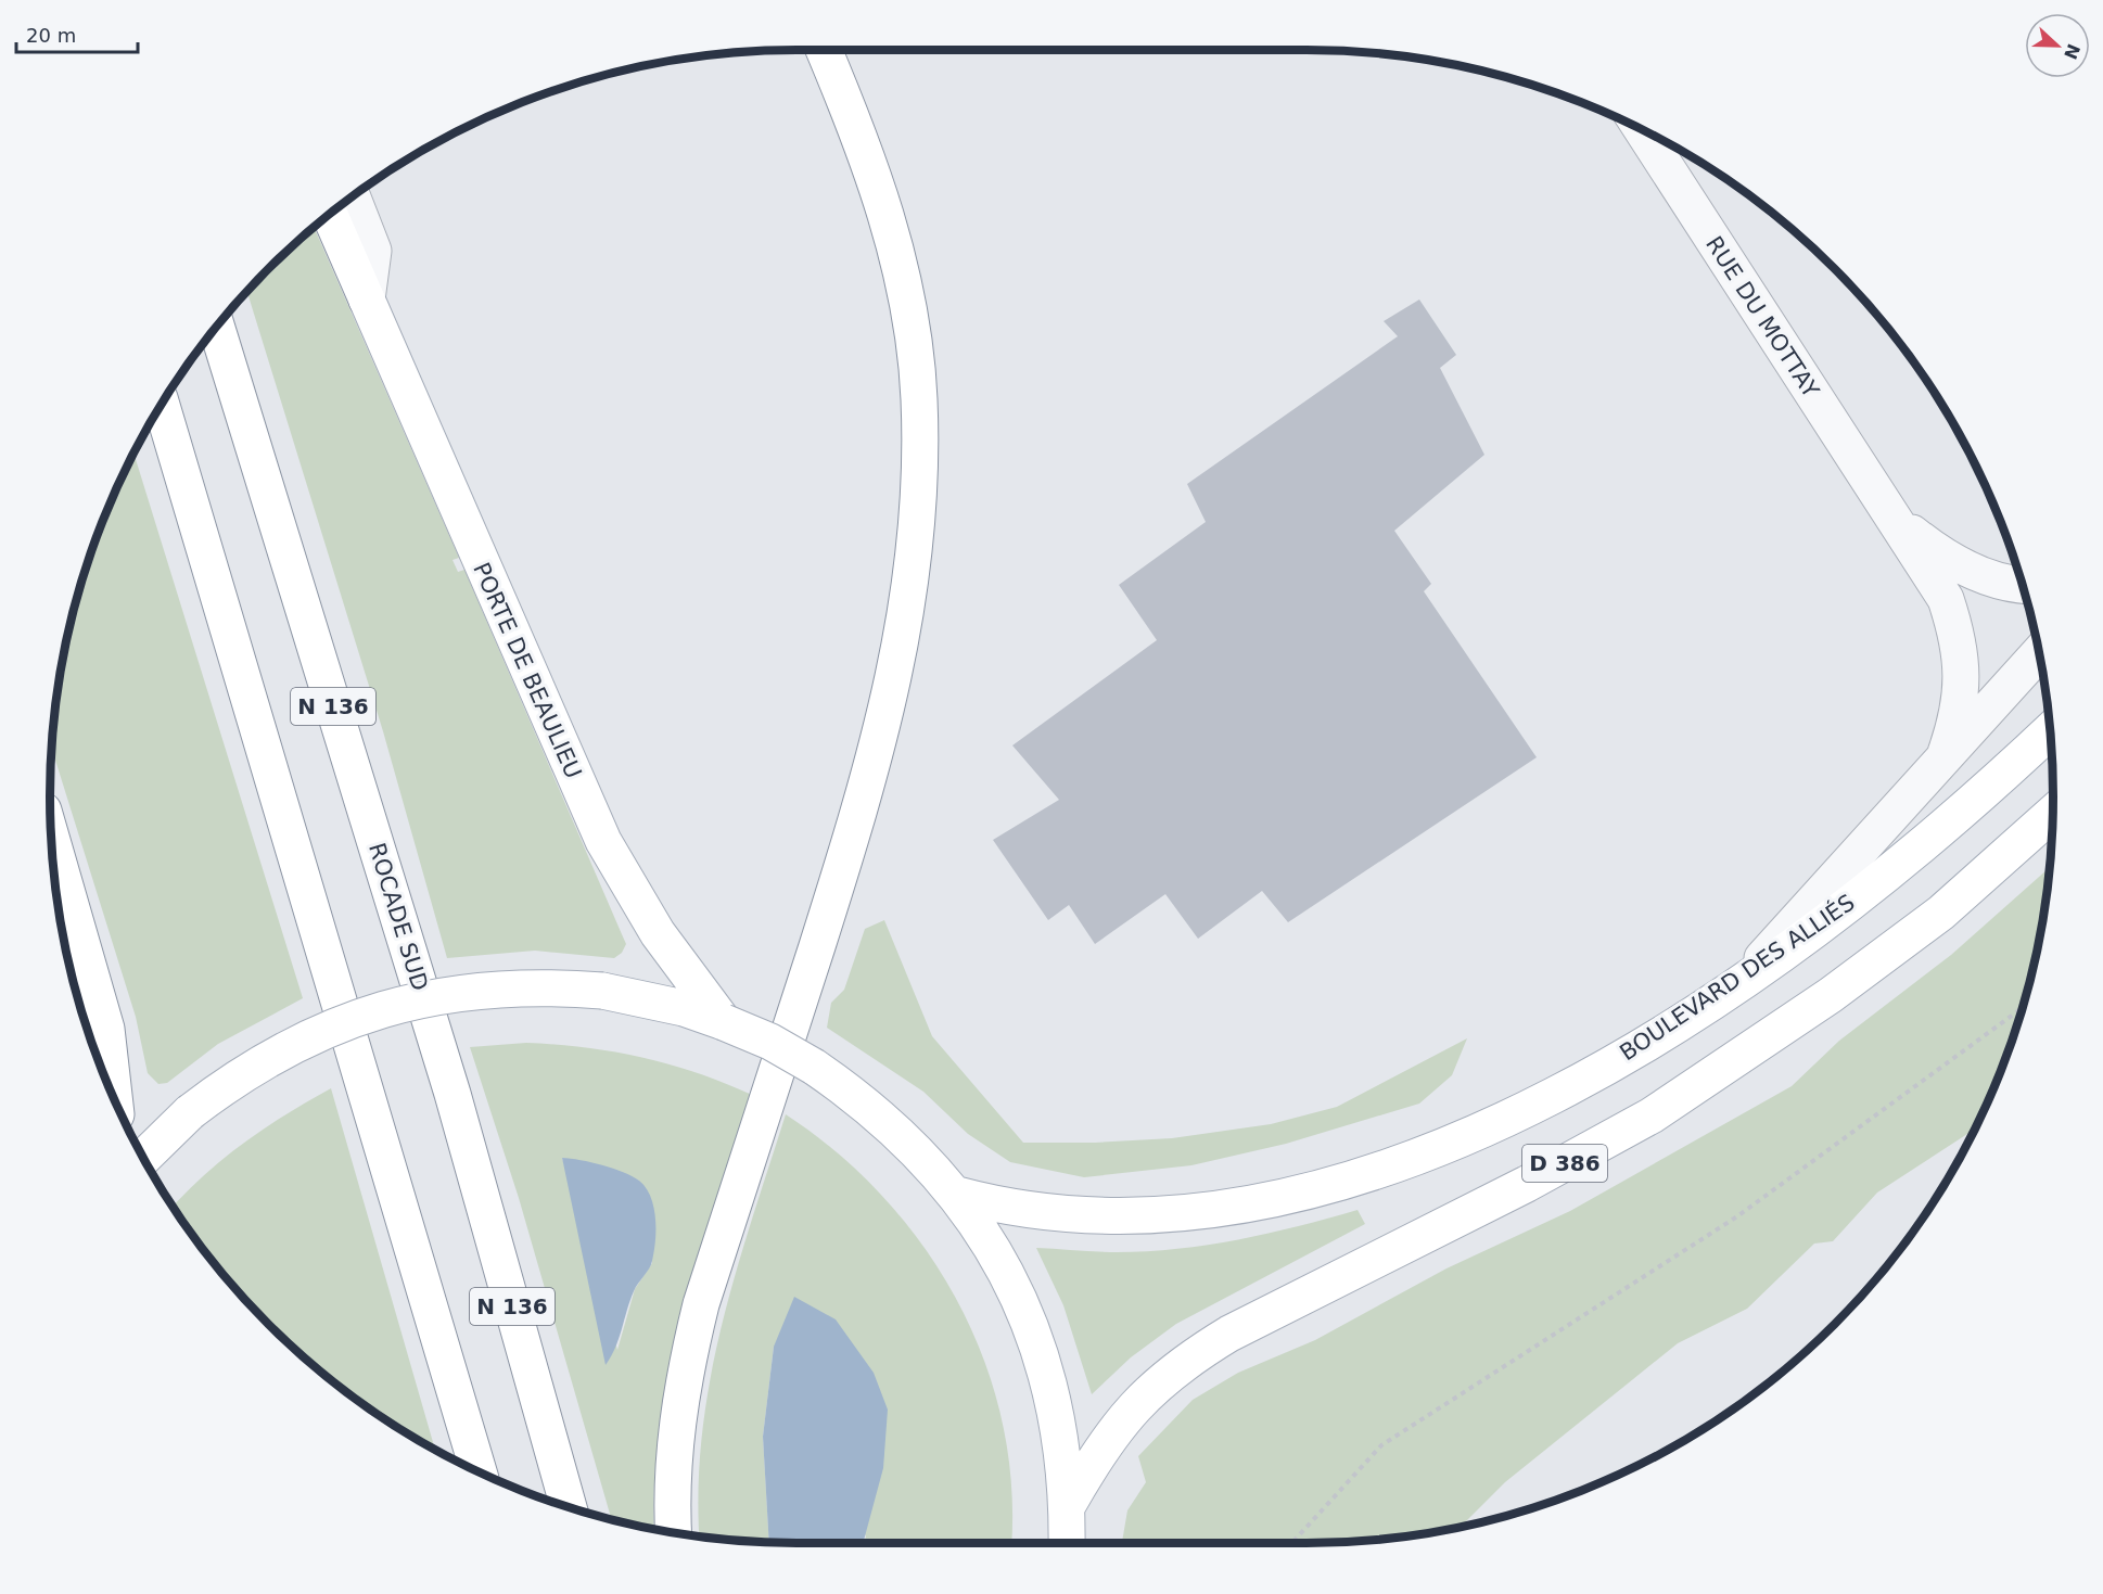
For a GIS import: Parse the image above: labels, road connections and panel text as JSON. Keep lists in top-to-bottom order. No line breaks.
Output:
{"streets":{"main road":["PORTE DE BEAULIEU","N 136","ROCADE SUD","BOULEVARD DES ALLIÉS","D 386"],"street":["RUE DU MOTTAY"]},"scale_bar":"20 m","north":"right"}
